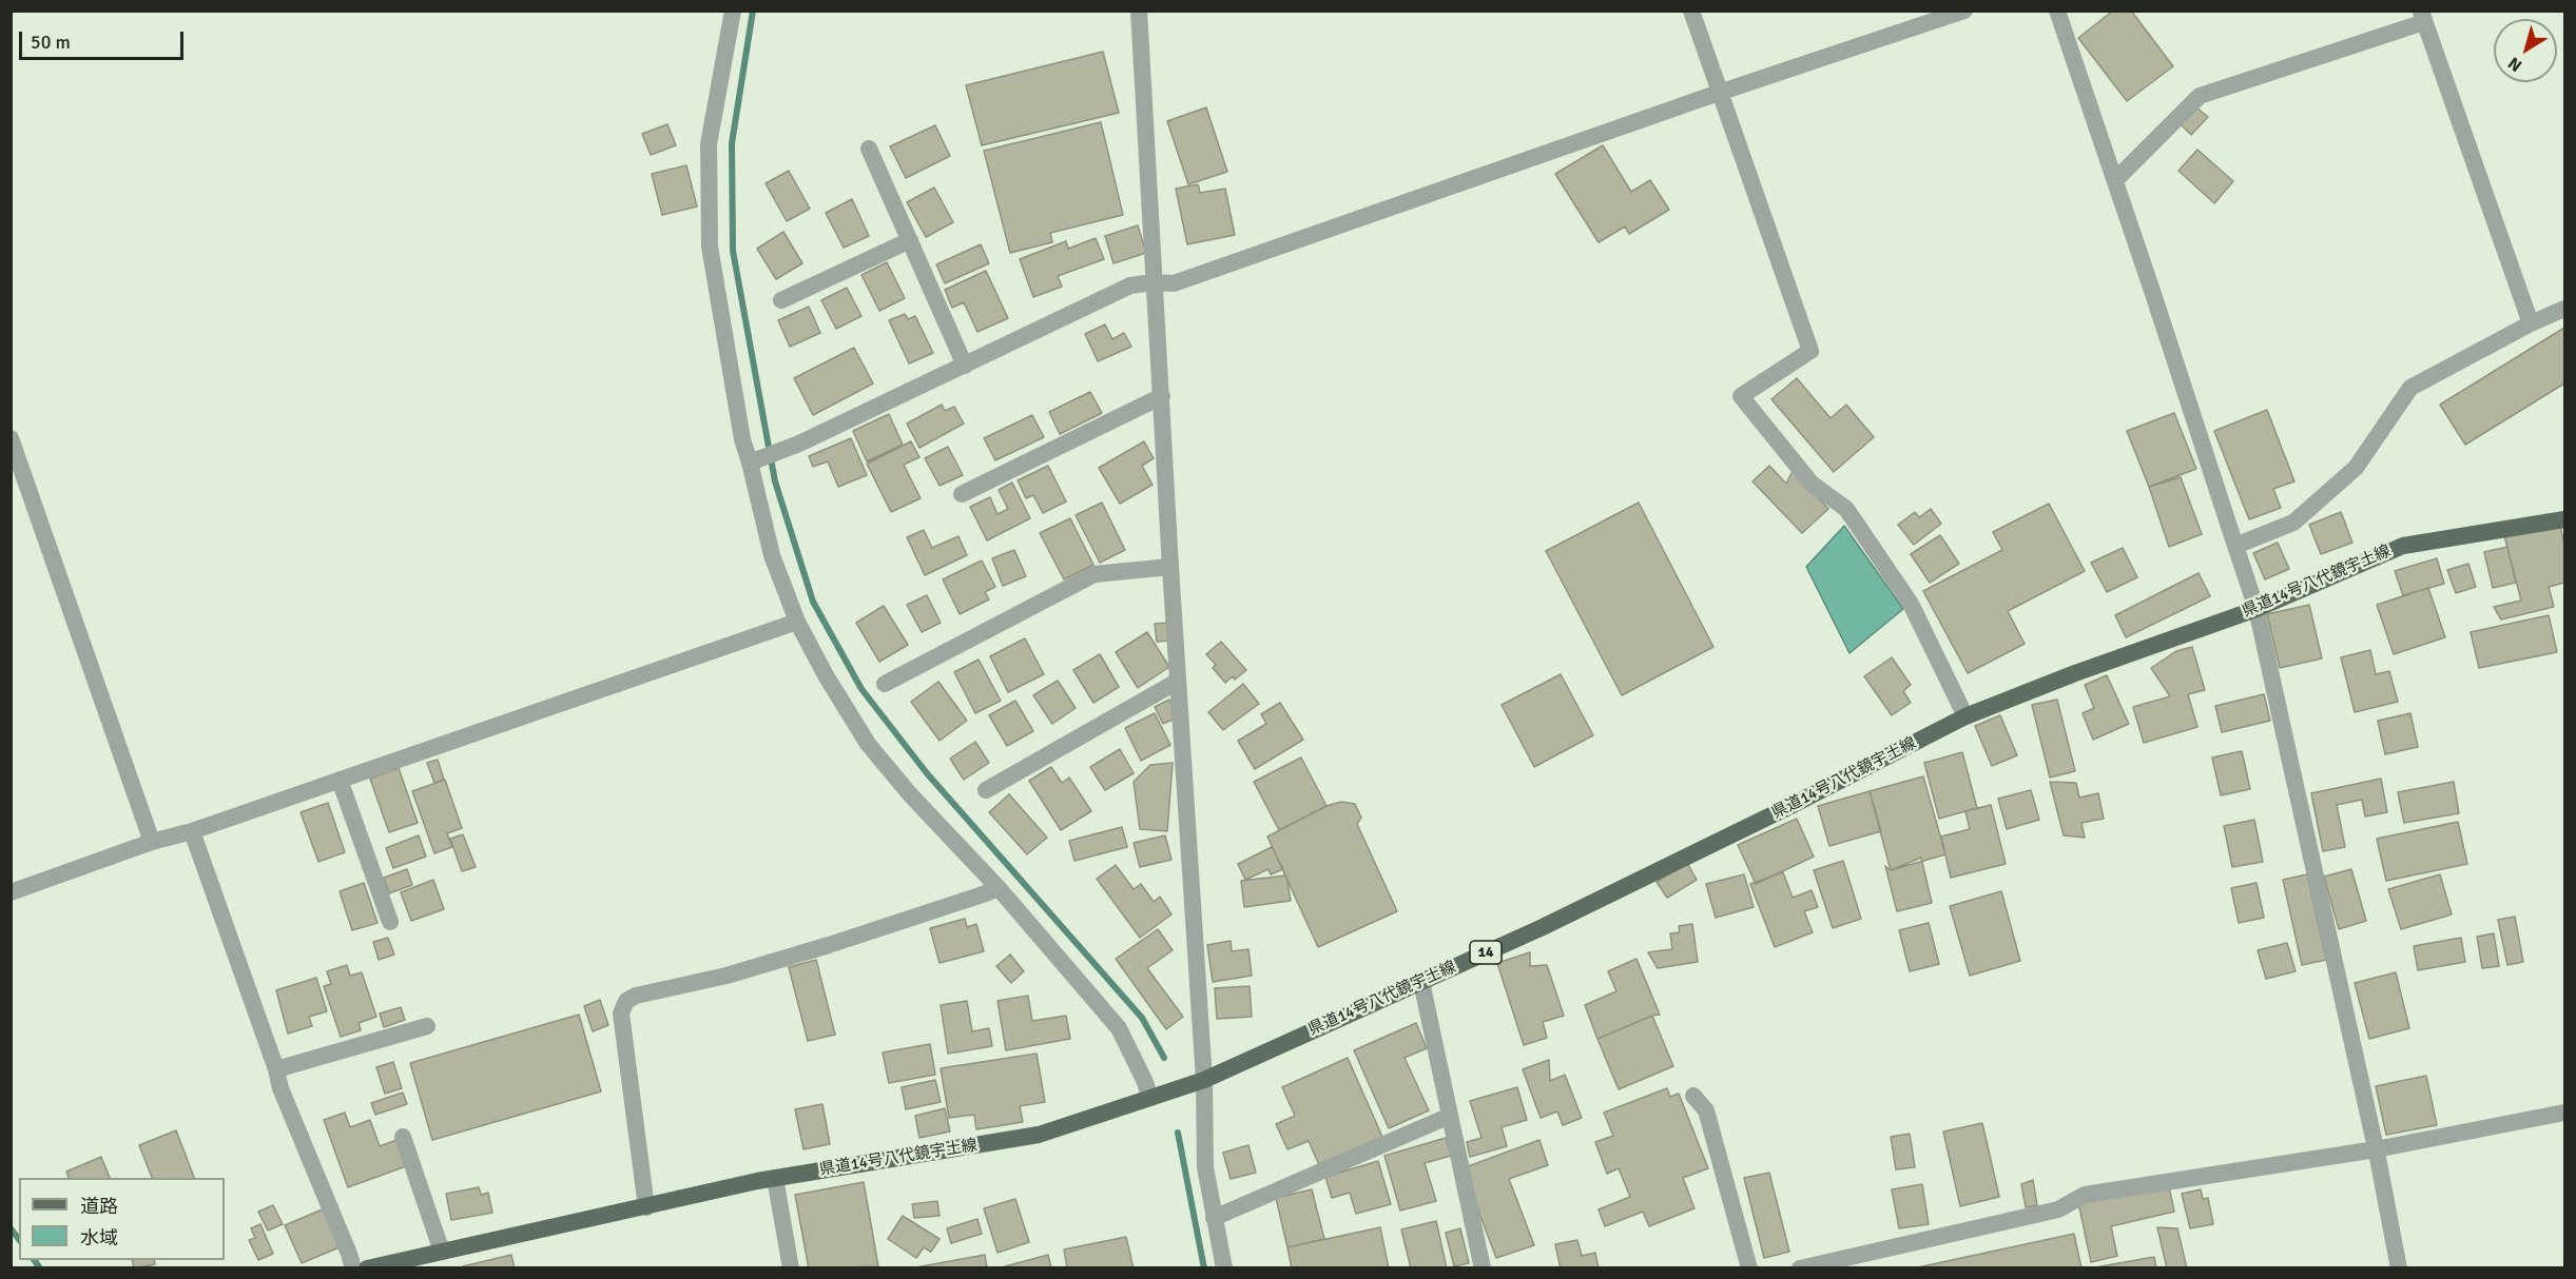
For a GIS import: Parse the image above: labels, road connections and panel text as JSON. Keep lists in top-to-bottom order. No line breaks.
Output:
{"streets":{"main road":["県道14号八代鏡宇土線","14"]},"legend":["道路","水域"],"scale_bar":"50 m","north":"bottom left"}
